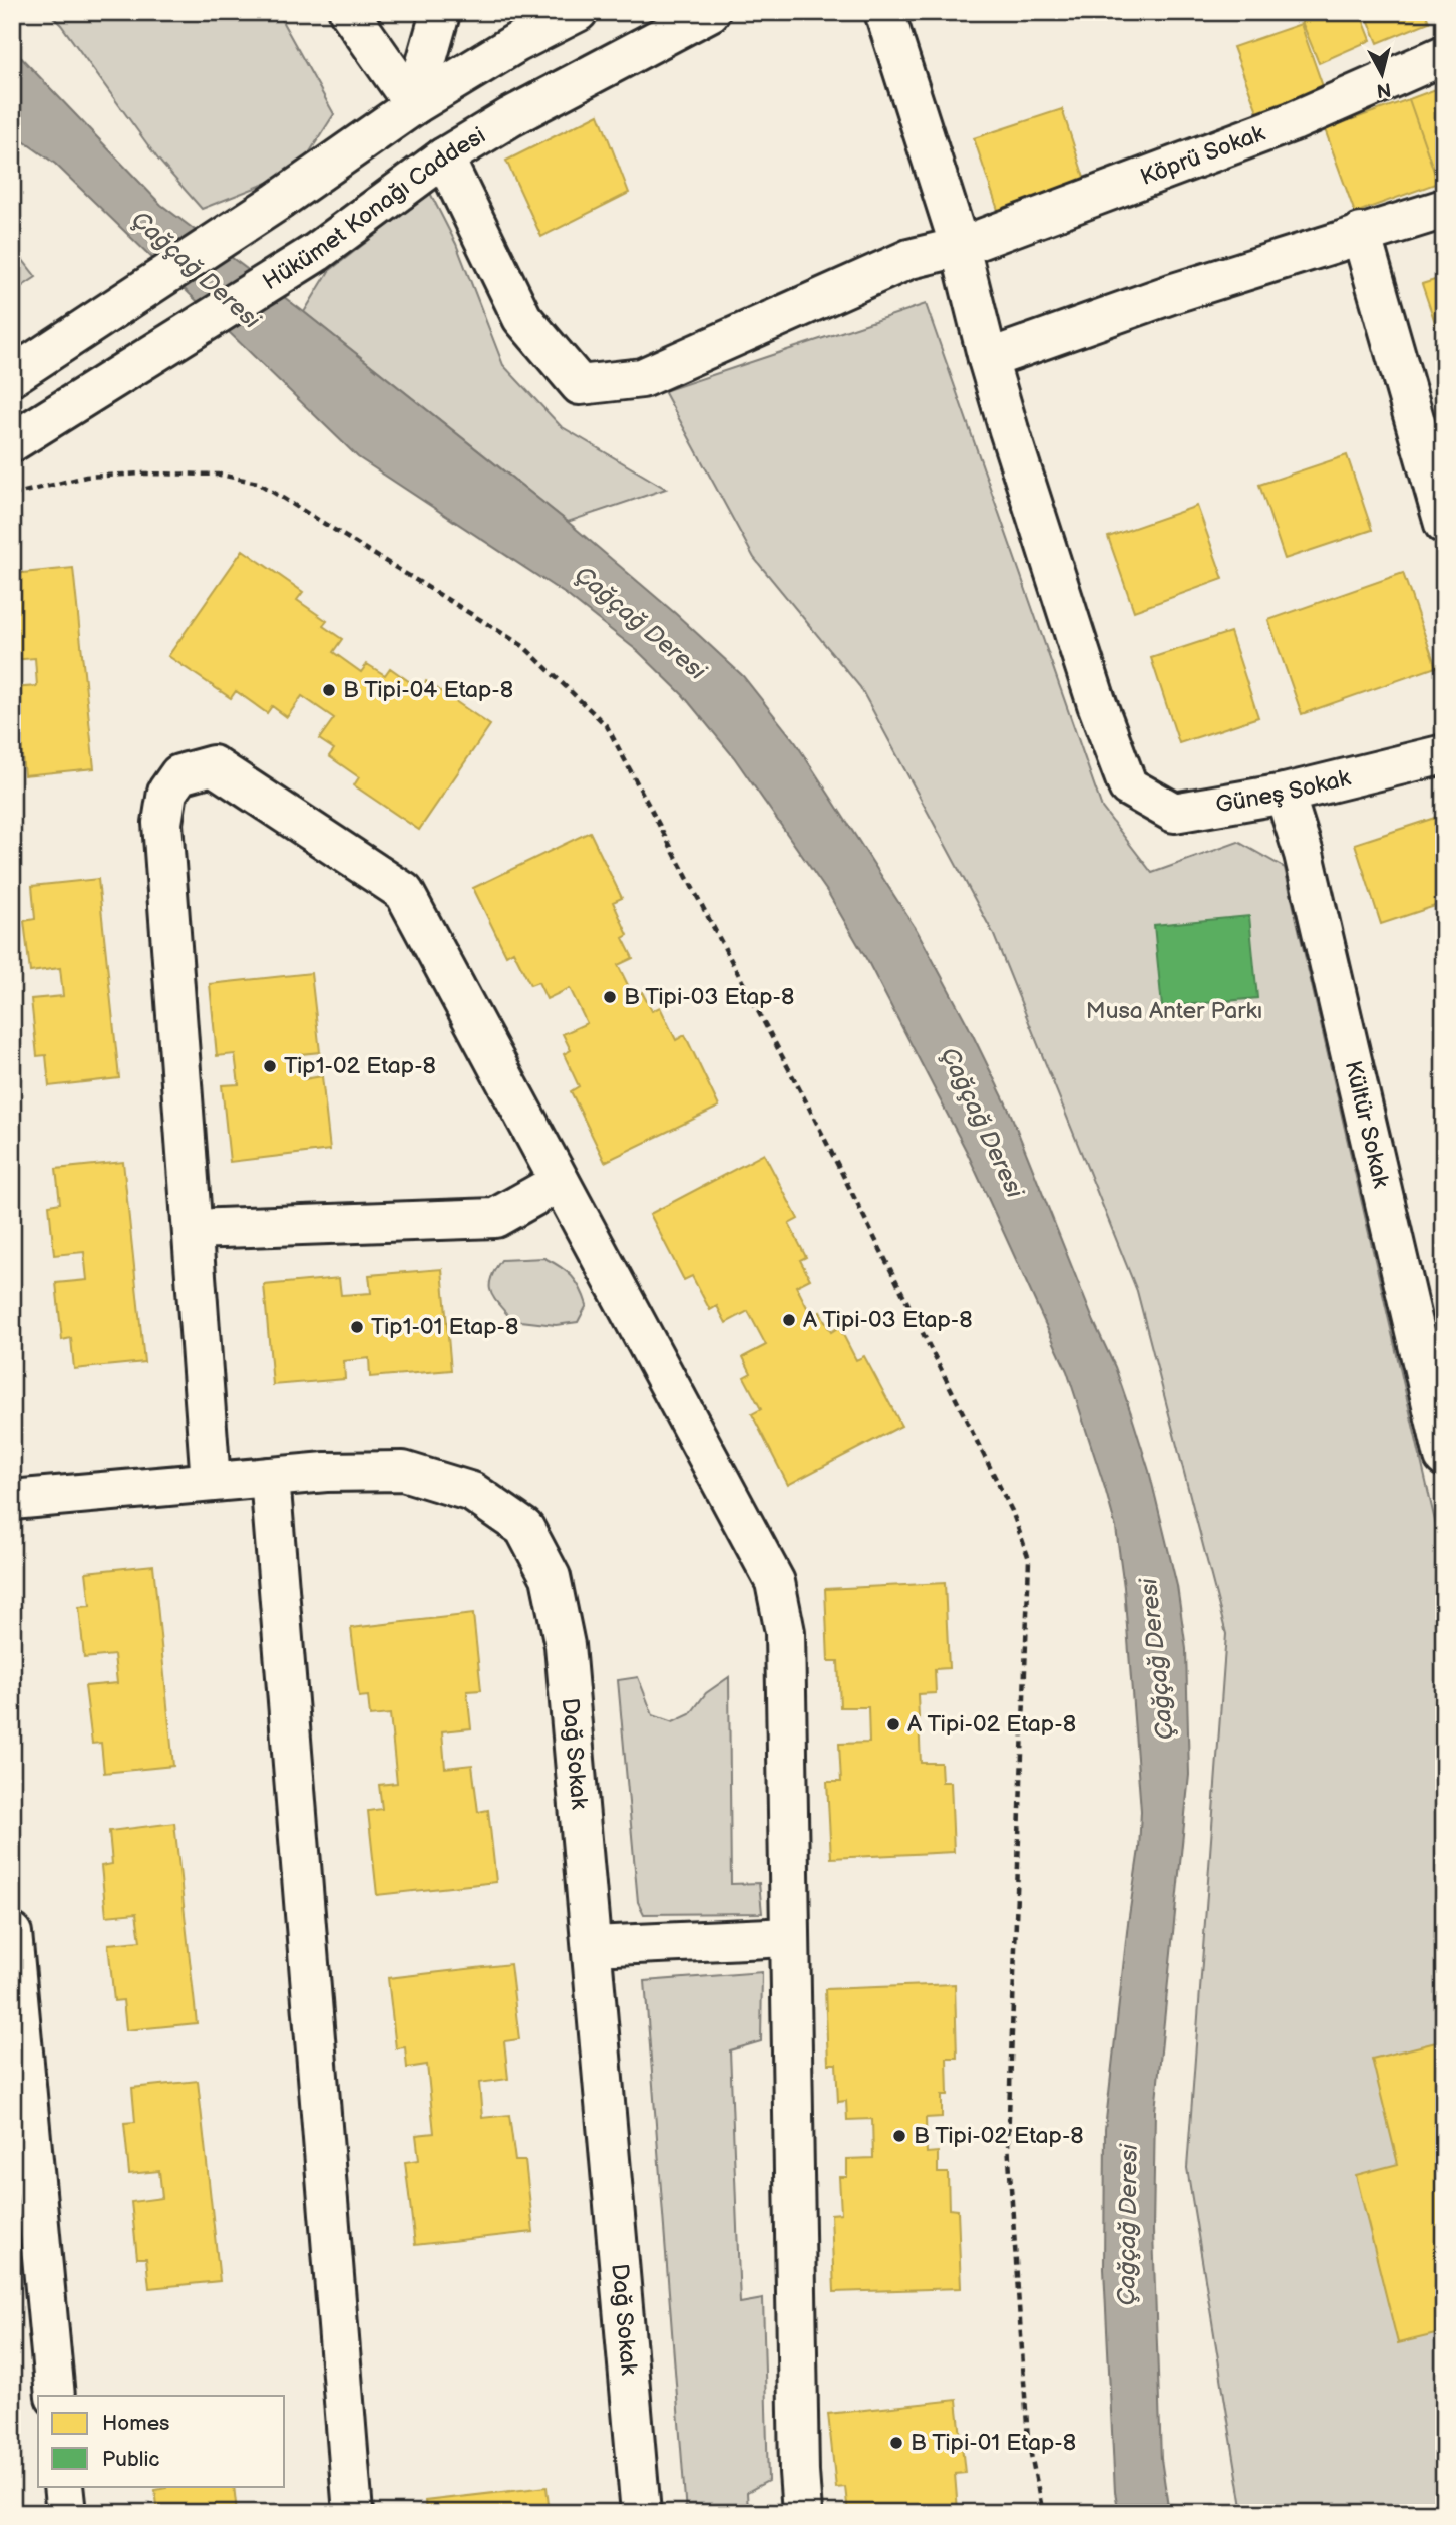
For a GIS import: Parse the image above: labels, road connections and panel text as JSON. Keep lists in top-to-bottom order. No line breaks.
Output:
{"streets":{"street":["Köprü Sokak","Hükümet Konağı Caddesi","Güneş Sokak","Kültür Sokak","Dağ Sokak"]},"crossings":[["Köprü Sokak","Hükümet Konağı Caddesi"],["Güneş Sokak","Kültür Sokak"]],"water":["Çağçağ Deresi"],"parks":["Musa Anter Parkı"],"places":["B Tipi-04 Etap-8","B Tipi-03 Etap-8","Tip1-02 Etap-8","A Tipi-03 Etap-8","Tip1-01 Etap-8","A Tipi-02 Etap-8","B Tipi-02 Etap-8","B Tipi-01 Etap-8"],"legend":["Homes","Public"],"north":"bottom"}
